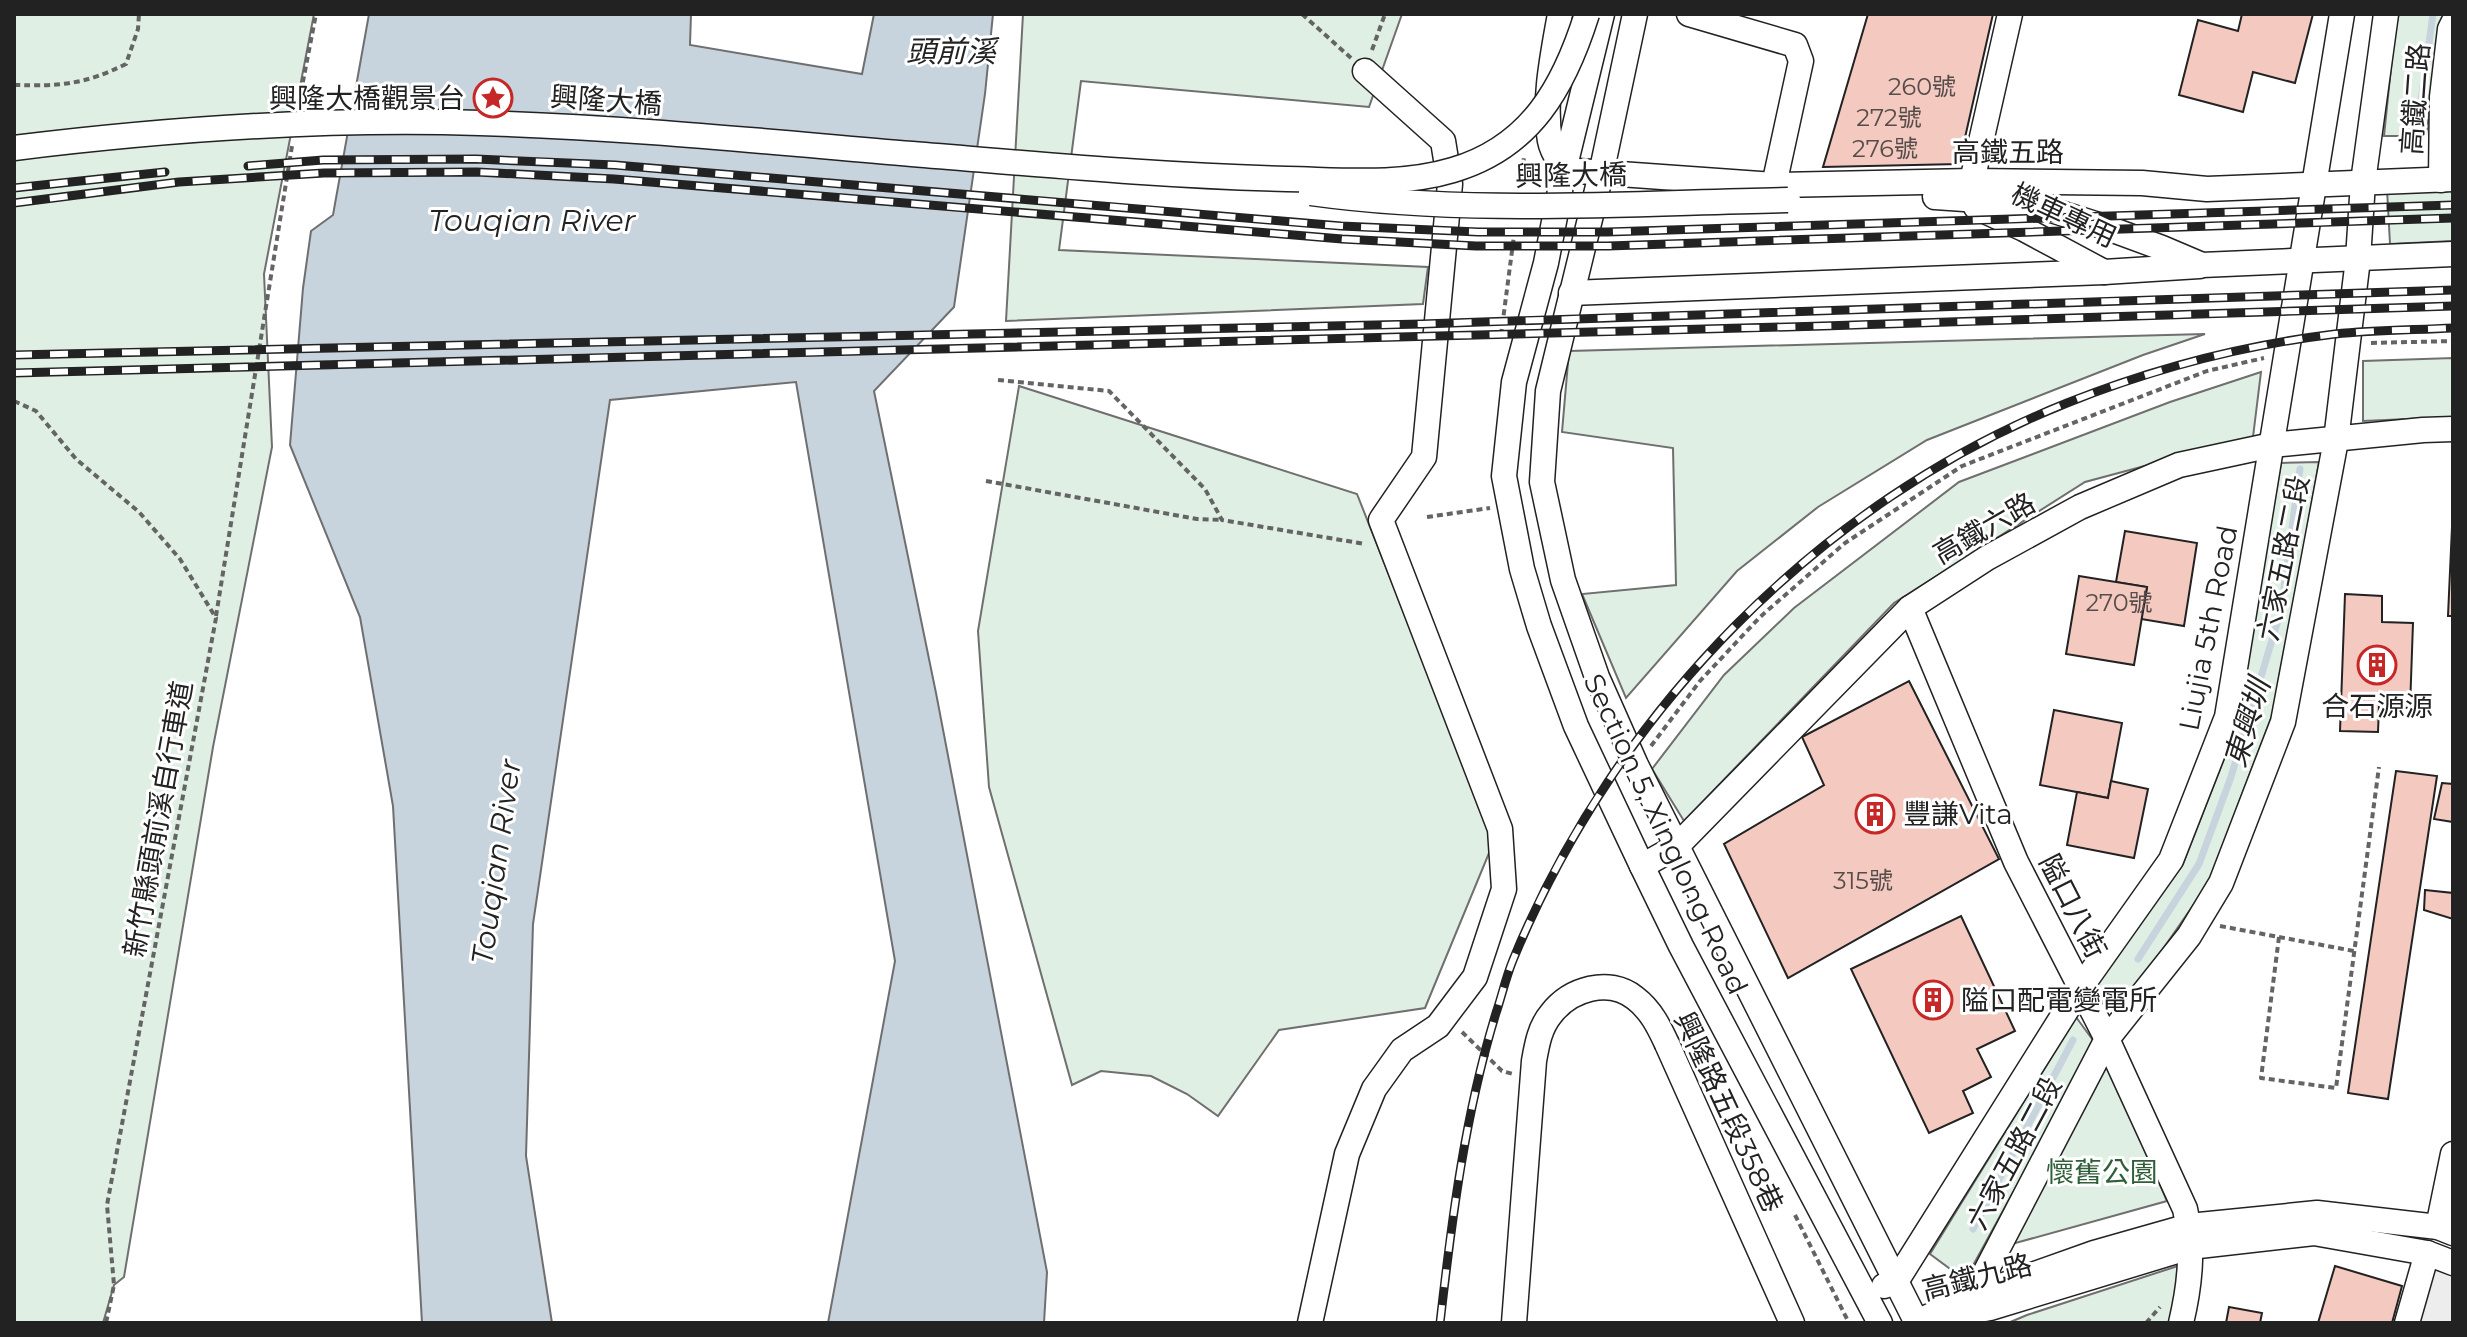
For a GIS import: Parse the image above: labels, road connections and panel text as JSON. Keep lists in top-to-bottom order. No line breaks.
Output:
{"streets":{"street":["高鐵二路","興隆大橋","高鐵五路","機車專用","高鐵六路","六家五路二段","Liujia 5th Road","Section 5, Xinglong Road","隘口八街","興隆路五段358巷","高鐵九路"],"path":["新竹縣頭前溪自行車道"]},"crossings":[["高鐵二路","高鐵五路"],["興隆大橋","高鐵五路"],["興隆大橋","機車專用"],["高鐵五路","機車專用"],["高鐵五路","六家五路二段"],["高鐵五路","Liujia 5th Road"],["高鐵五路","Section 5, Xinglong Road"],["高鐵六路","六家五路二段"],["高鐵六路","Liujia 5th Road"],["高鐵六路","Section 5, Xinglong Road"],["高鐵六路","隘口八街"],["六家五路二段","隘口八街"],["六家五路二段","高鐵九路"],["Liujia 5th Road","Section 5, Xinglong Road"],["Liujia 5th Road","隘口八街"],["Section 5, Xinglong Road","高鐵九路"],["隘口八街","高鐵九路"]],"water":["頭前溪","Touqian River","東興圳"],"parks":["懷舊公園"],"places":{"place":["興隆大橋觀景台"],"building":["合石源源","豐謙Vita","隘口配電變電所"]},"house_numbers":["260號","272號","276號","270號","315號"]}
